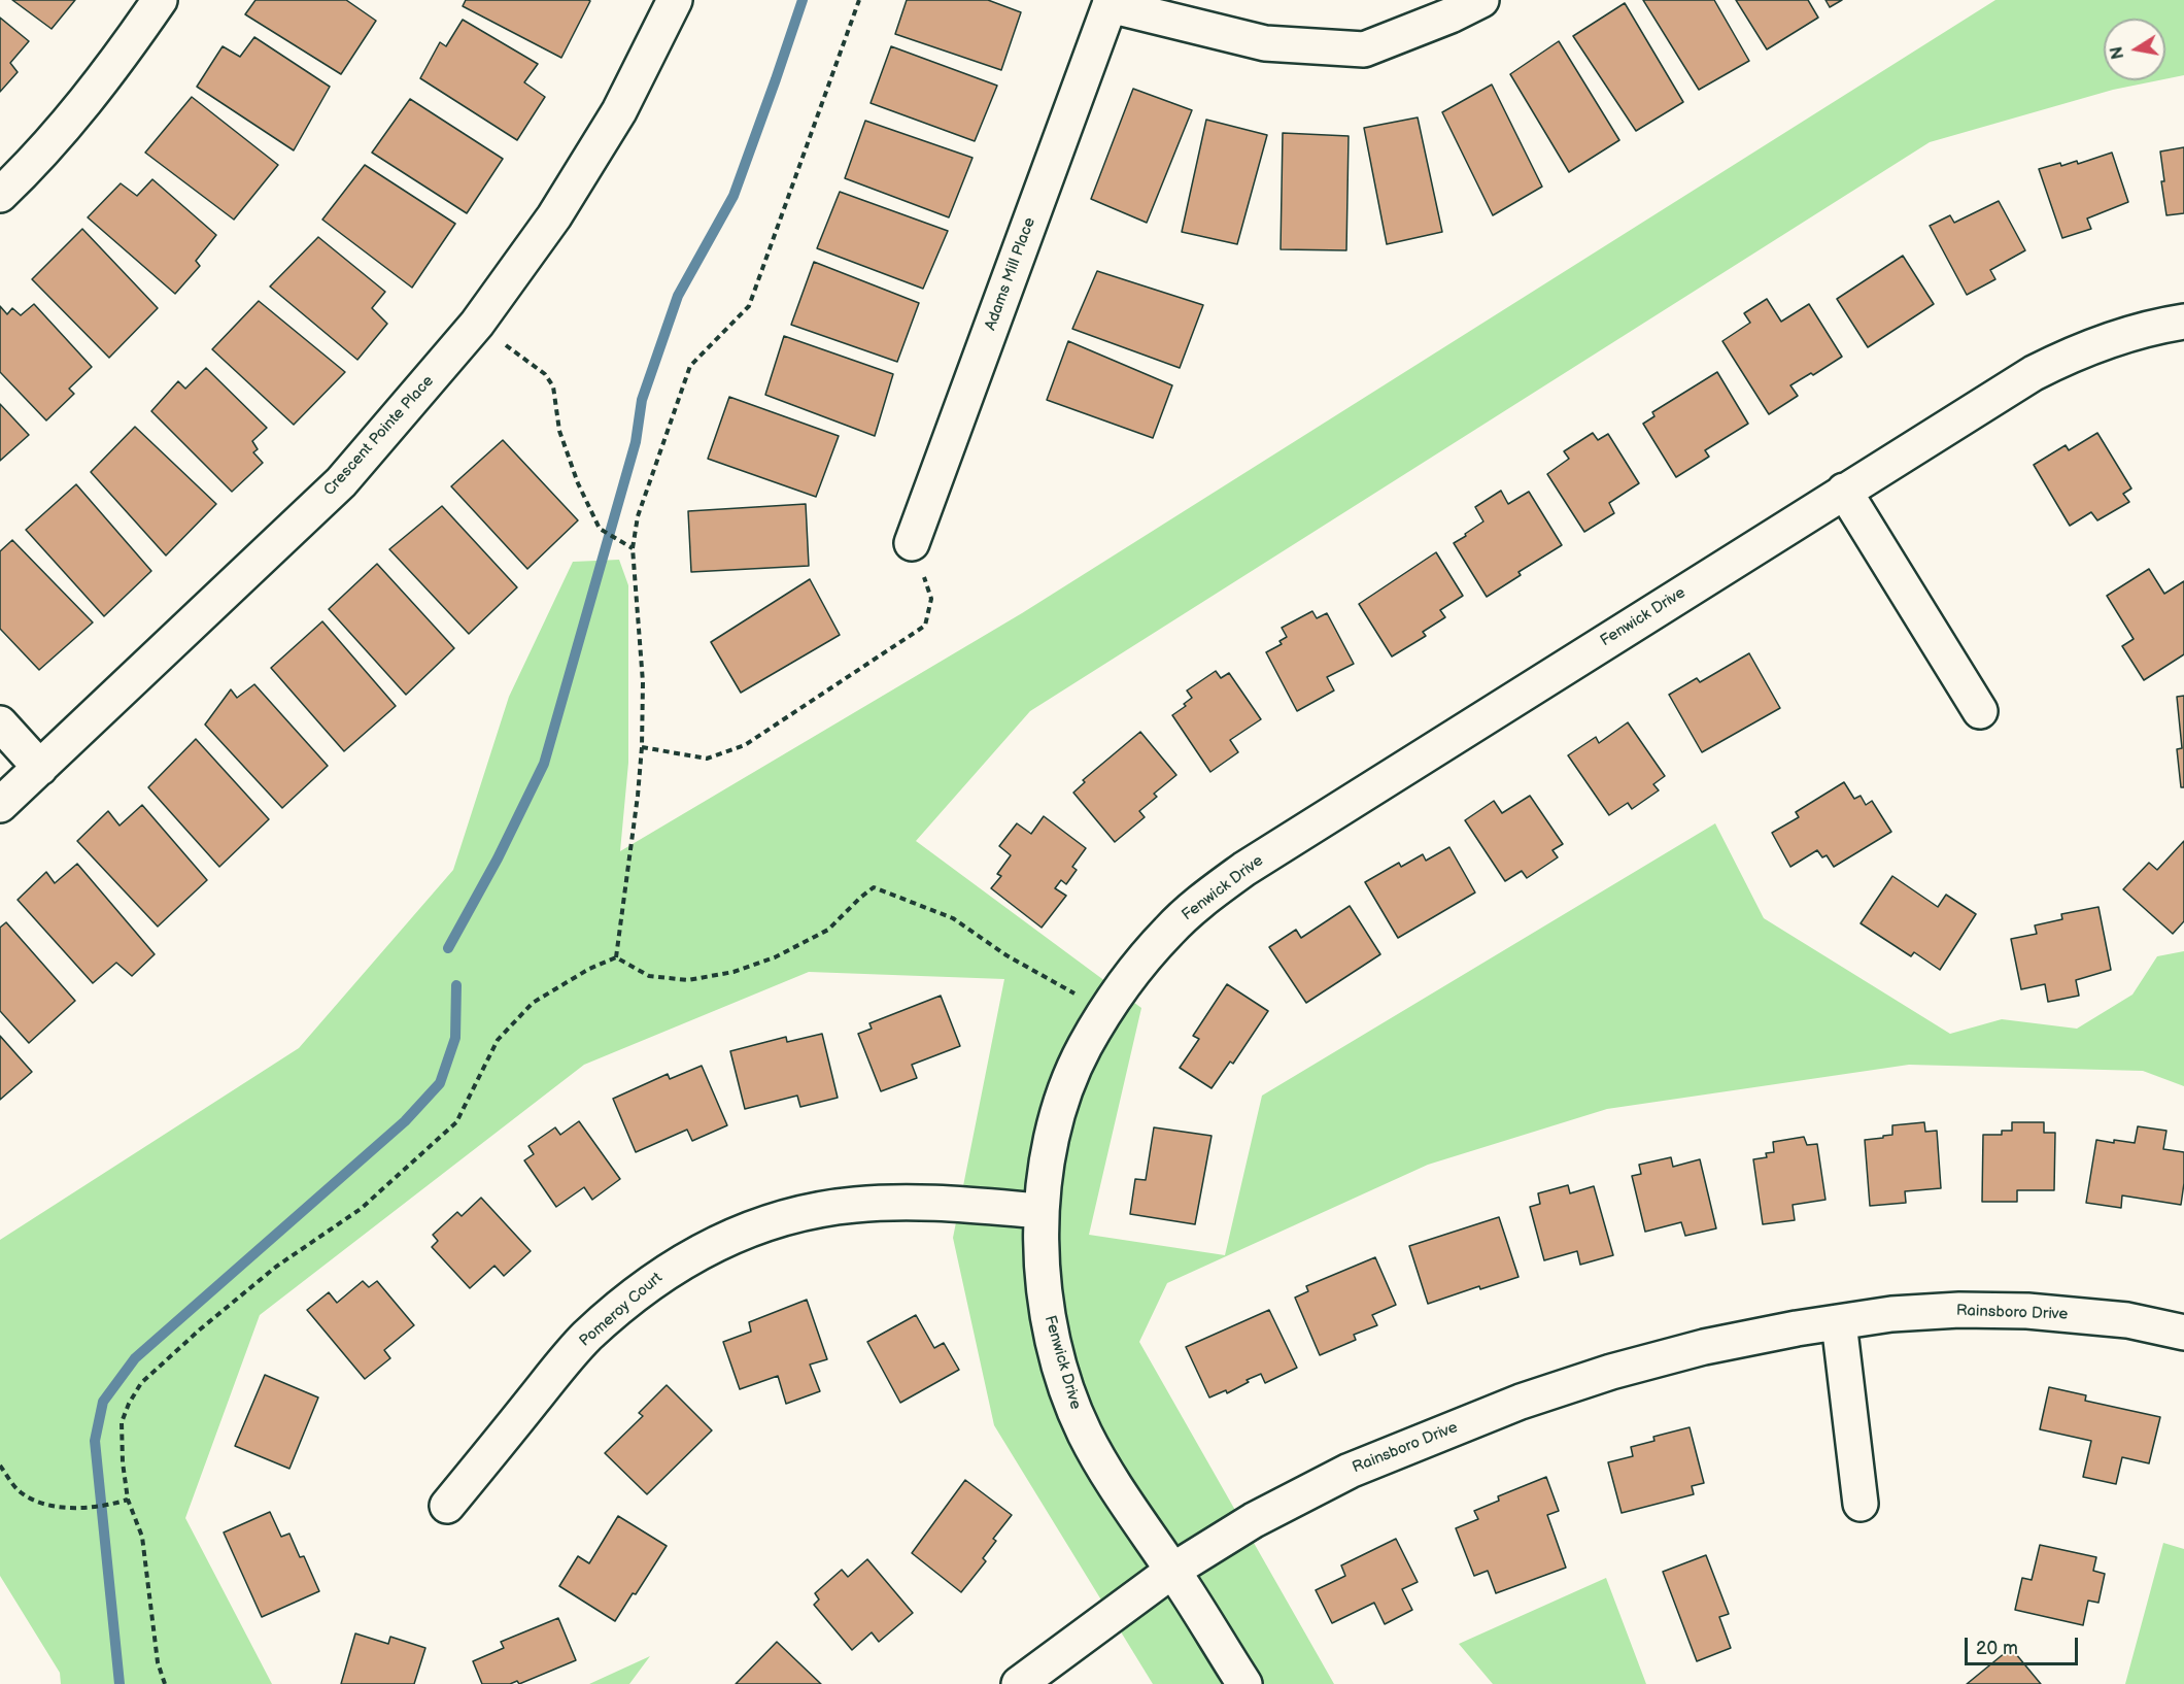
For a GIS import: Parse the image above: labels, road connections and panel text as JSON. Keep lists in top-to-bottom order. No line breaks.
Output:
{"streets":{"street":["Adams Mill Place","Crescent Pointe Place","Fenwick Drive","Pomeroy Court","Rainsboro Drive"]},"crossings":[["Fenwick Drive","Pomeroy Court"],["Fenwick Drive","Rainsboro Drive"]],"scale_bar":"20 m","north":"left"}
